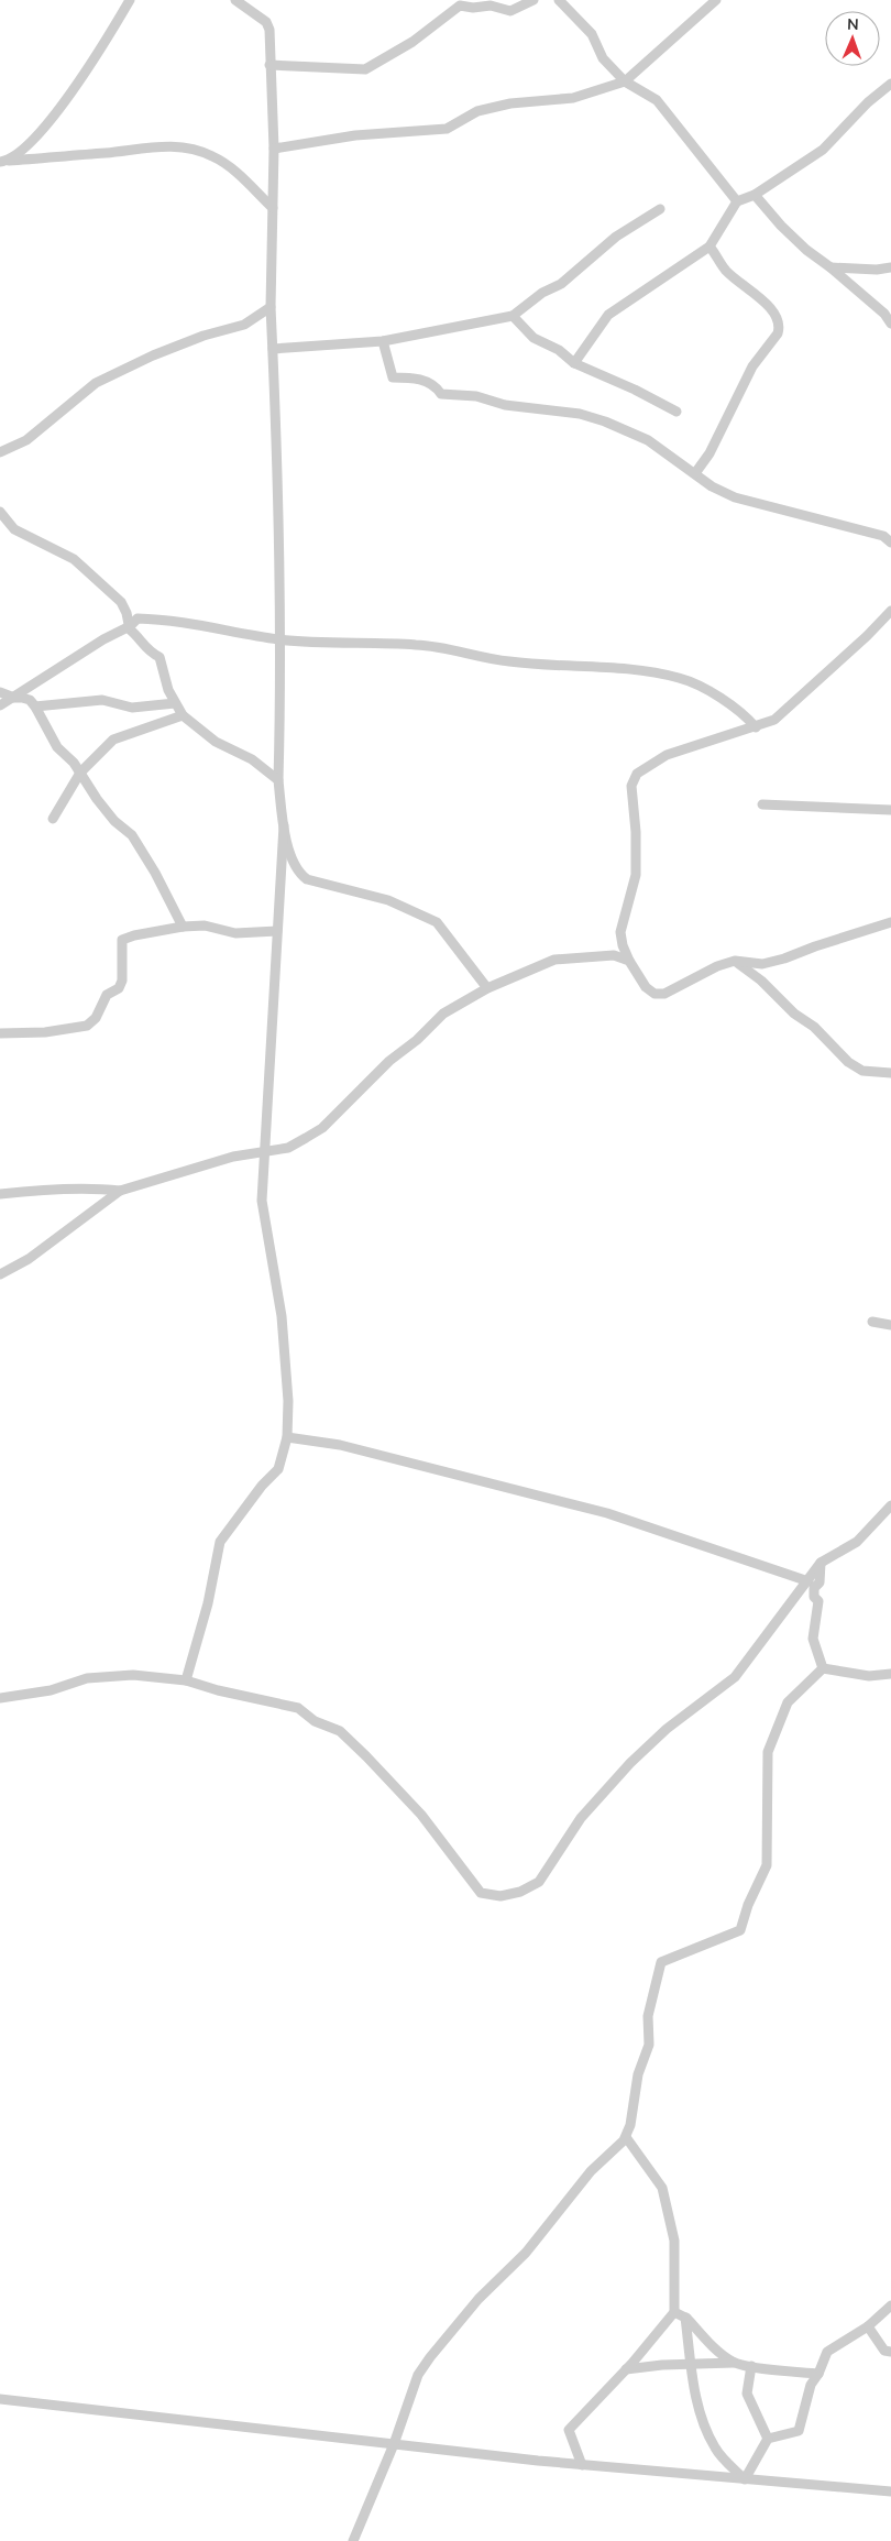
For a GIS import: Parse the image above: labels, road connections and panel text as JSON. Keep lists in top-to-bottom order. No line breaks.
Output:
{"north":"top"}
